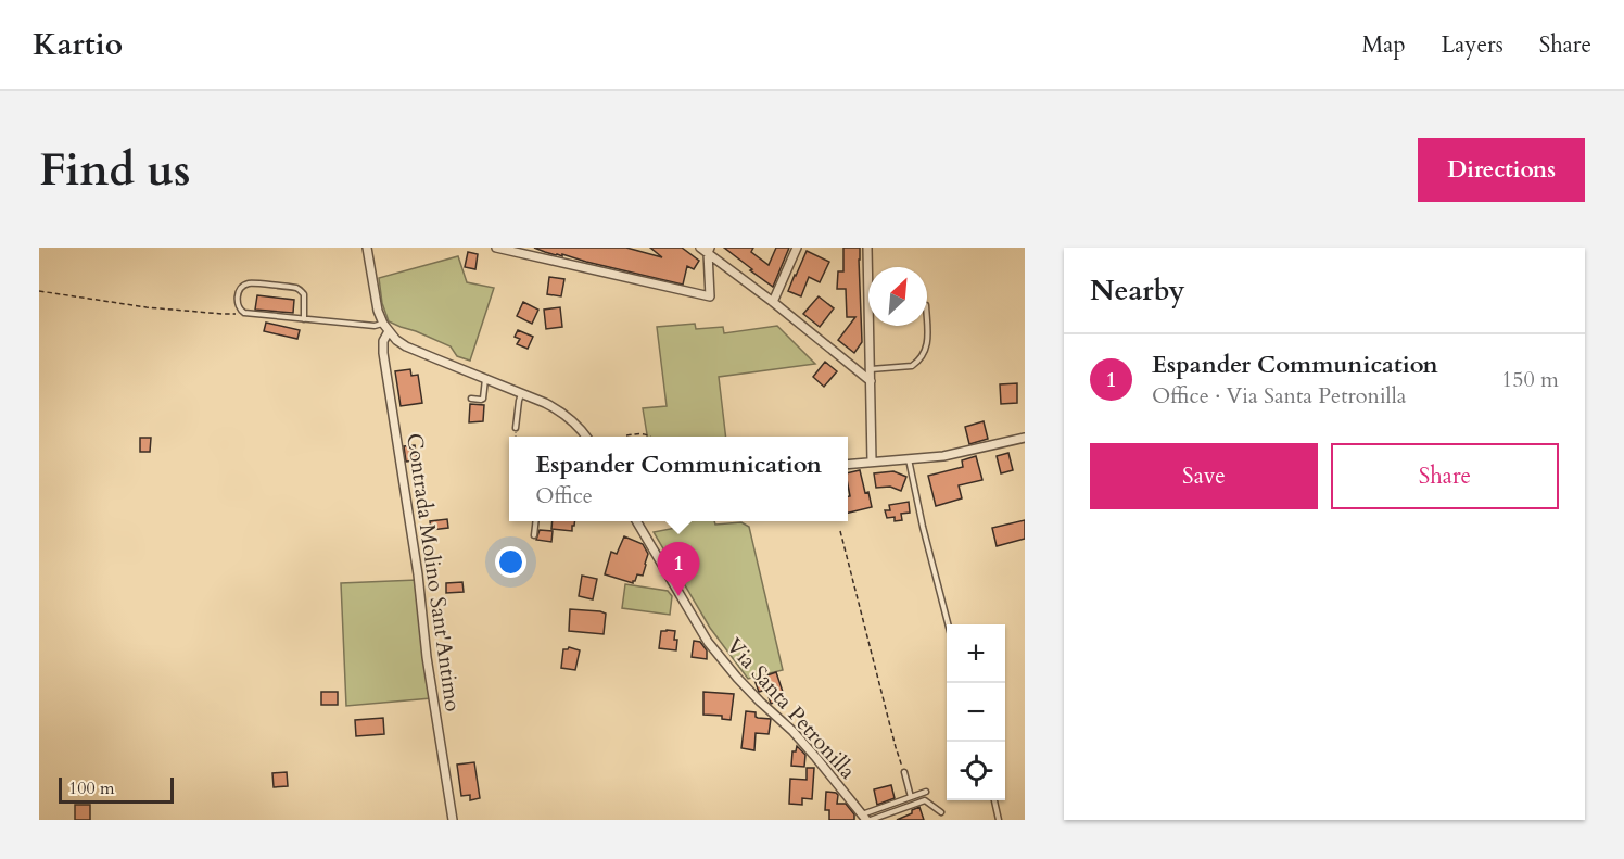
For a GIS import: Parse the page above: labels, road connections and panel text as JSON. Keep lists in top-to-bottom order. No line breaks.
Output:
{"streets":{"street":["Contrada Molino Sant'Antimo","Via Santa Petronilla"]},"scale_bar":"100 m","north":"top right","page":{"header":"Kartio","nav":["Map","Layers","Share"],"buttons":["Directions",["Save","Share"]],"title":"Find us","heading":"Nearby","list":[{"mark":"1","name":"Espander Communication","note":"Office · Via Santa Petronilla","value":"150 m"}],"popup":["Espander Communication","Office"],"pins":"1","map_buttons":["+","−"],"scale":"100 m"}}
